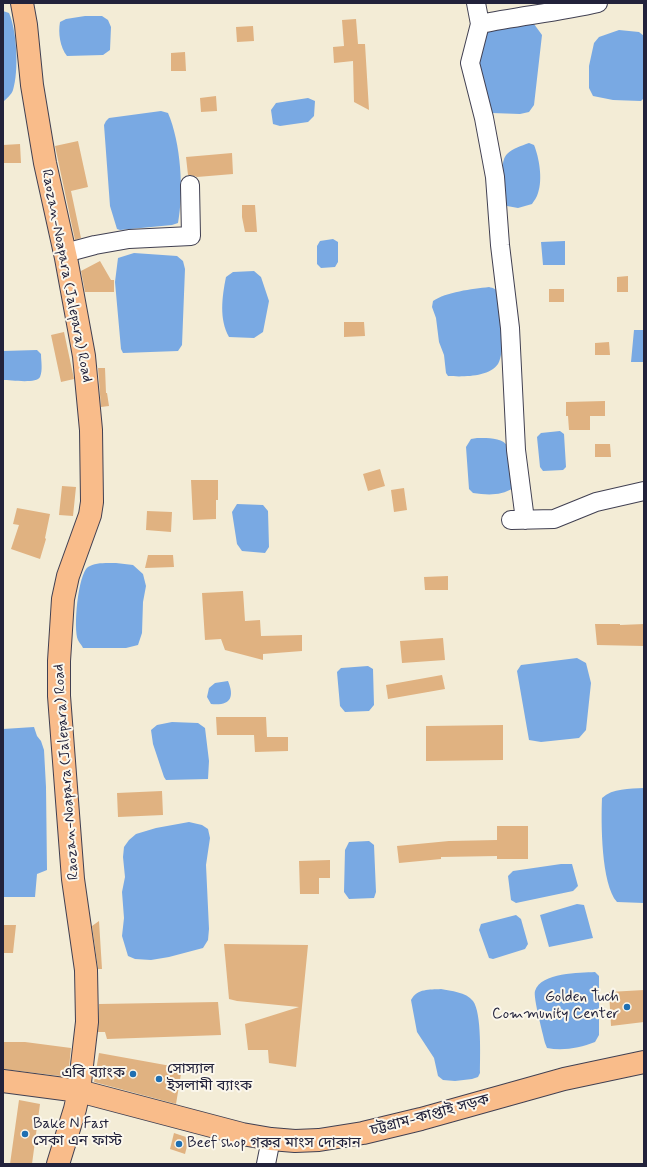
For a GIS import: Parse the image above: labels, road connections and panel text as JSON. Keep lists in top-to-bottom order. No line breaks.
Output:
{"streets":{"main road":["Raozan-Noapara (Jalepara) Road","চট্টগ্রাম-কাপ্তাই সড়ক"]},"crossings":[["Raozan-Noapara (Jalepara) Road","চট্টগ্রাম-কাপ্তাই সড়ক"]],"places":["Golden Tuch Community Center","এবি ব্যাংক","সোস্যাল ইসলামী ব্যাংক","Bake N Fast সেকা এন ফাস্ট","Beef shop গরুর মাংস দোকান"]}
